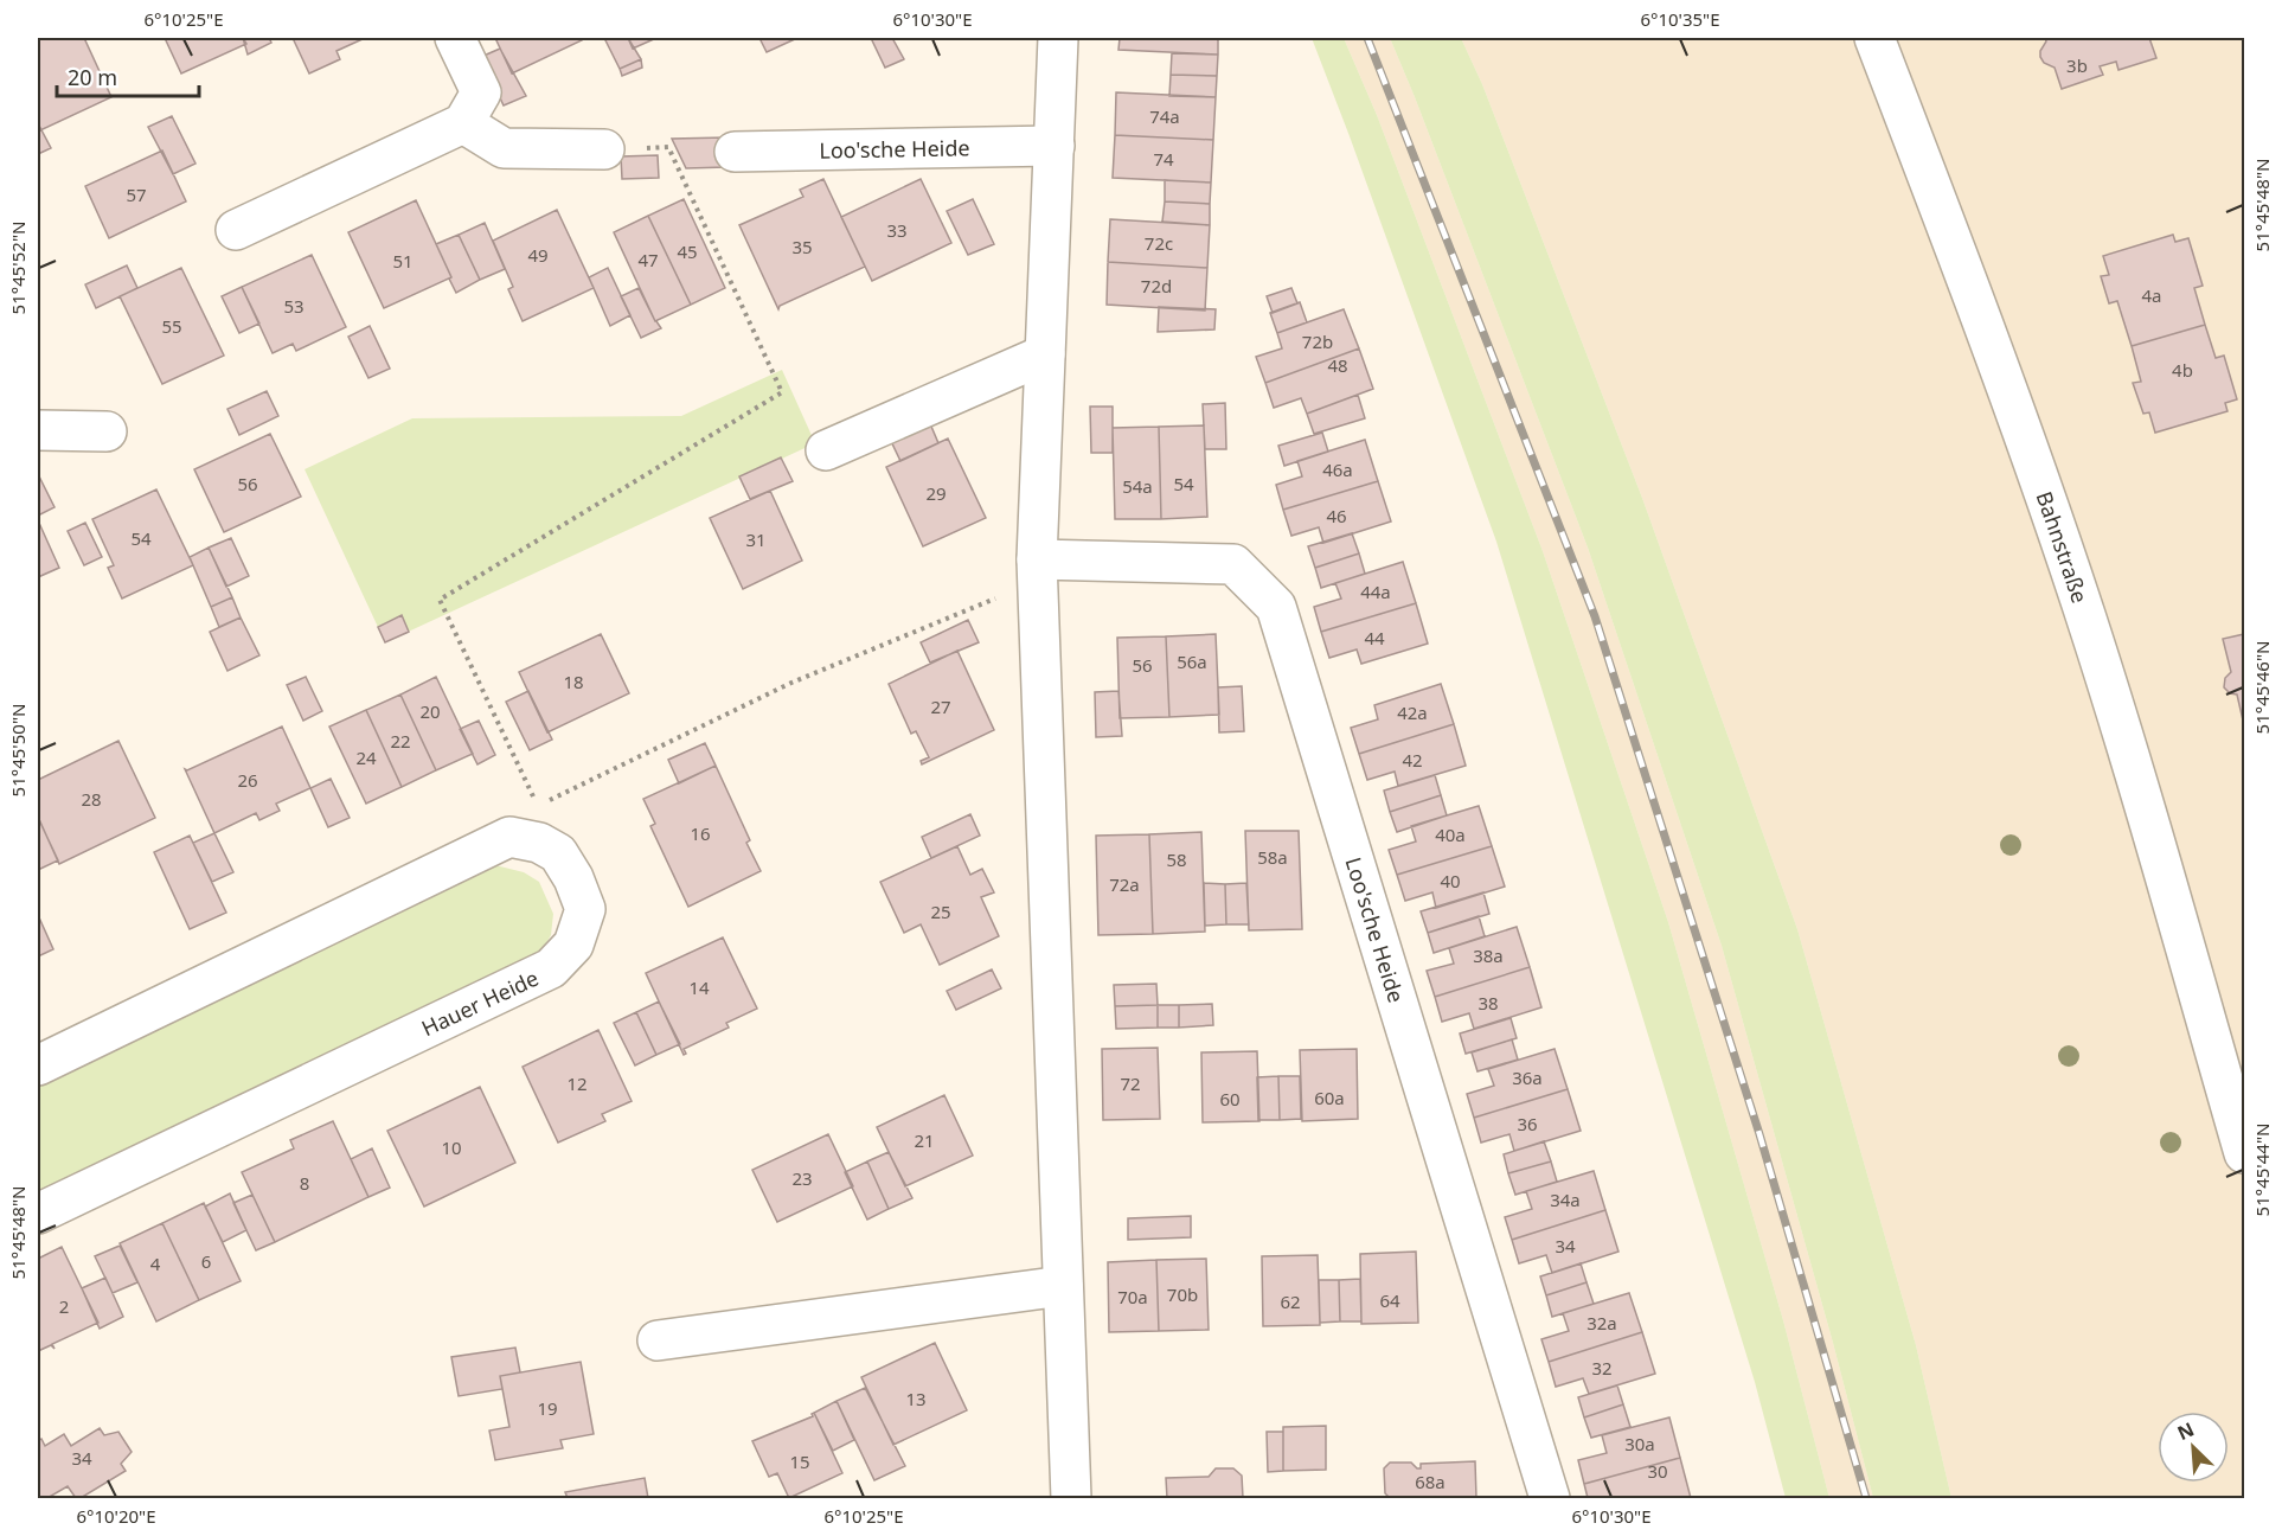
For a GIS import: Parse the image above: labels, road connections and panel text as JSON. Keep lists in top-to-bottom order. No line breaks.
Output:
{"streets":{"street":["Loo'sche Heide","Bahnstraße","Hauer Heide"]},"house_numbers":["3b","74a","74","57","33","72c","35","45","49","47","51","72d","4a","53","55","72b","48","4b","46a","56","54","54a","29","46","54","31","44a","44","56a","56","18","27","20","42a","22","24","42","26","28","16","40a","58a","58","40","72a","25","38a","14","38","36a","12","72","60a","60","36","21","10","23","8","34a","34","6","4","70b","70a","64","62","2","32a","32","13","19","30a","34","15","30","68a"],"scale_bar":"20 m","north":"top left","coordinates":["6°10'25\"E","6°10'30\"E","6°10'35\"E","51°45'48\"N","51°45'52\"N","51°45'46\"N","51°45'50\"N","51°45'44\"N","6°10'20\"E"]}
